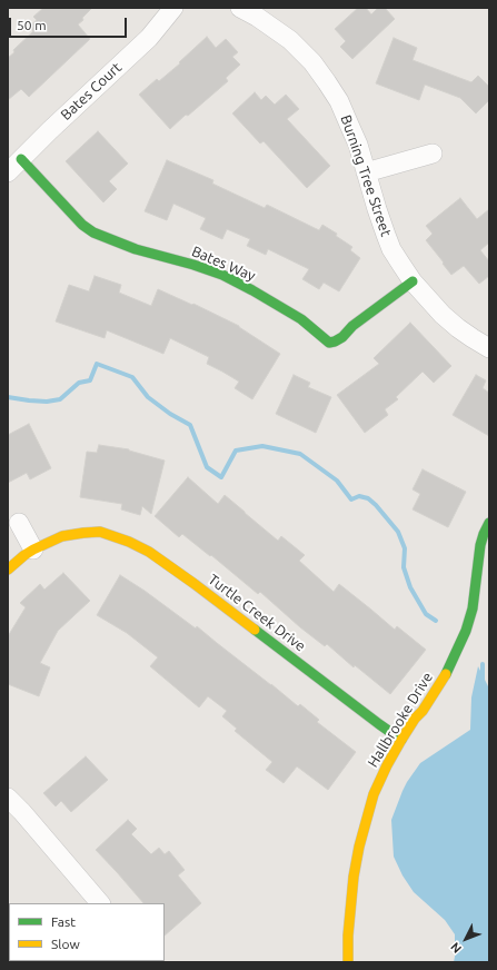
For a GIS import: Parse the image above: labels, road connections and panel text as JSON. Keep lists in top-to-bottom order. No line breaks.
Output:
{"streets":{"street":["Bates Court","Burning Tree Street","Bates Way","Turtle Creek Drive","Hallbrooke Drive"]},"crossings":[["Bates Court","Bates Way"],["Burning Tree Street","Bates Way"],["Turtle Creek Drive","Hallbrooke Drive"]],"legend":["Fast","Slow"],"scale_bar":"50 m","north":"bottom left"}
